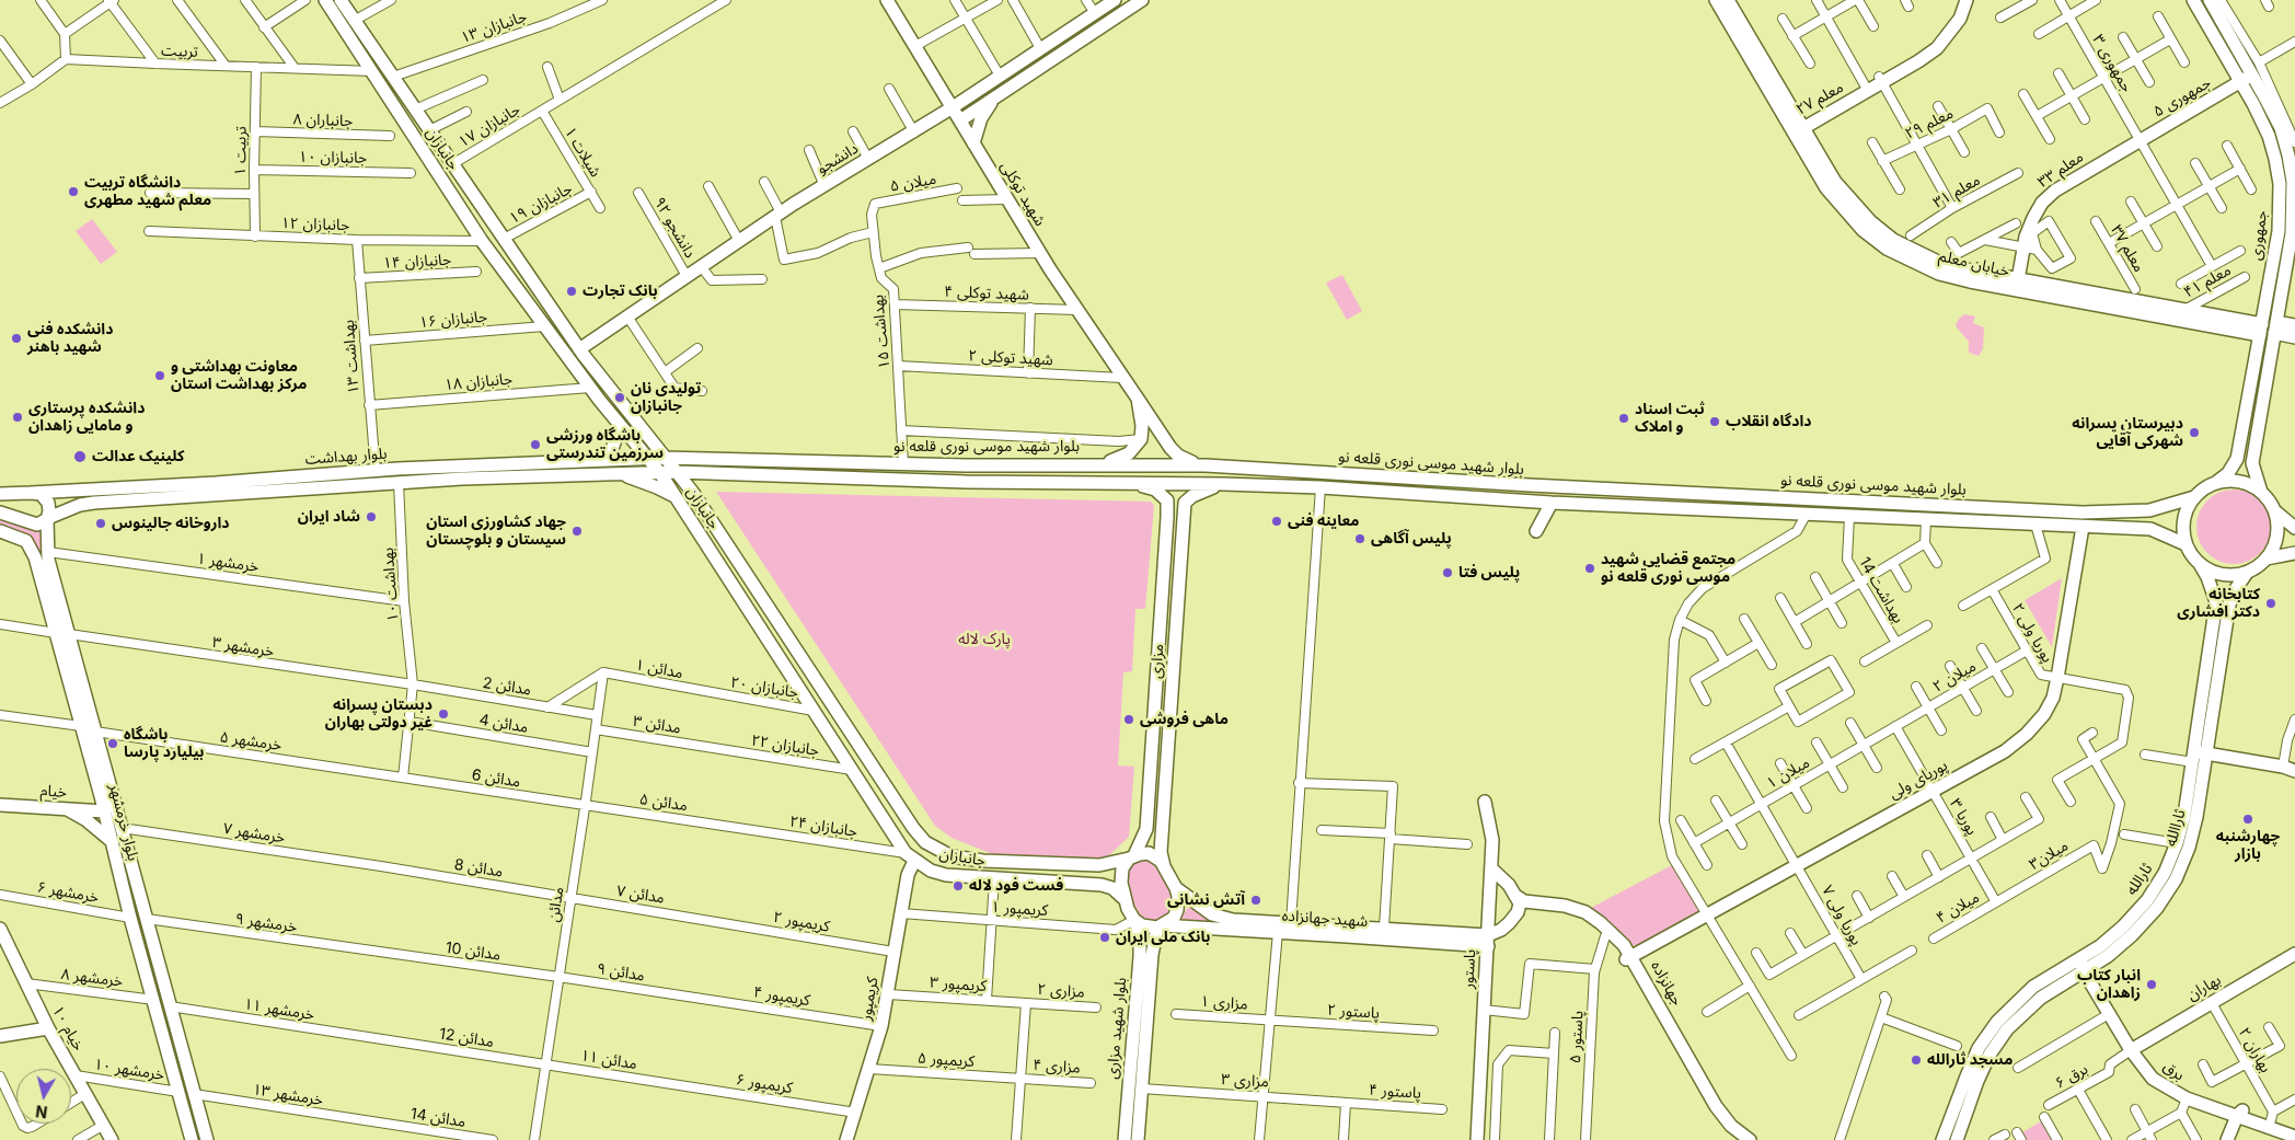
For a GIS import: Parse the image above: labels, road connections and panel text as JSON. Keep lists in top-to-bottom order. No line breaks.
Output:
{"streets":{"main road":["جمهوری ۵","معلم ۲۷","جانبازان","دانشجو","معلم ۳۳","شهید توکلی","جمهوری","خیابان معلم","بلوار شهید موسی نوری قلعه نو","بلوار بهداشت","مزاری","پوریای ولی","خیام","بلوار خرمشهر","ثاراالله","ثارالله","شهید جهانزاده","پاستور","جهانزاده","بهاران","کریمپور","خیام ۱۰","بلوار شهید مزاری","برق"],"street":["جانبازان ۱۳","تربیت","جمهوری ۳","جانباران ۸","معلم ۲۹","جانبازان ۱۷","تربیت ۱","شیلات ۱","جانبازان ۱۰","میلان ۵","معلم ۳۱","جانبازان ۱۹","جانبازان ۱۲","دانشجو ۹۲","معلم ۳۷","جانبازان ۱۴","معلم ۴۱","شهید توکلی ۴","جانبازان ۱۶","بهداشت ۱۵","بهداشت ۱۳","شهید توکلی ۲","جانبازان ۱۸","خرمشهر ۱","بهداشت ۱۰","بهداشت 14","پوریا ولی ۲","خرمشهر ۳","مدائن ۱","میلان ۲","مدائن 2","جانبازان ۲۰","مدائن 4","مدائن ۳","خرمشهر ۵","جانبازان ۲۲","میلان ۱","مدائن 6","مدائن ۵","پوریا ۳","جانبازان ۲۴","خرمشهر ۷","میلان۳","مدائن 8","خرمشهر ۶","مدائن ۷","مدائن","میلان ۴","کریمپور ۱","پوریا ولی ۷","کریمپور ۲","خرمشهر ۹","مدائن 10","مدائن ۹","خرمشهر ۸","کریمپور ۳","مزاری ۲","کریمپور ۴","مزاری ۱","خرمشهر ۱۱","پاستور ۲","پاستور ۵","مدائن 12","بهاران ۲","مدائن ۱۱","کریمپور ۵","مزاری ۴","خرمشهر ۱۰","برق ۶","مزاری ۳","کریمپور ۶","پاستور ۴","خرمشهر ۱۳","مدائن 14"]},"crossings":[["جانبازان ۱۳","جانبازان"],["تربیت","جانبازان"],["تربیت","تربیت ۱"],["جمهوری ۳","جمهوری ۵"],["جمهوری ۳","معلم ۳۳"],["جمهوری ۵","معلم ۳۳"],["جمهوری ۵","جمهوری"],["معلم ۲۷","خیابان معلم"],["جانباران ۸","تربیت ۱"],["جانبازان ۱۷","جانبازان"],["جانبازان ۱۷","شیلات ۱"],["جانبازان","دانشجو"],["جانبازان","جانبازان ۱۹"],["جانبازان","جانبازان ۱۲"],["جانبازان","جانبازان ۱۶"],["جانبازان","جانبازان ۱۸"],["جانبازان","بلوار شهید موسی نوری قلعه نو"],["جانبازان","بلوار بهداشت"],["جانبازان","مزاری"],["جانبازان","جانبازان ۲۰"],["جانبازان","جانبازان ۲۲"],["جانبازان","جانبازان ۲۴"],["جانبازان","کریمپور ۱"],["جانبازان","شهید جهانزاده"],["جانبازان","کریمپور"],["جانبازان","بلوار شهید مزاری"],["تربیت ۱","جانبازان ۱۰"],["تربیت ۱","جانبازان ۱۲"],["شیلات ۱","جانبازان ۱۹"],["دانشجو","شهید توکلی"],["دانشجو","دانشجو ۹۲"],["معلم ۳۳","خیابان معلم"],["میلان ۵","بهداشت ۱۵"],["شهید توکلی","شهید توکلی ۴"],["شهید توکلی","شهید توکلی ۲"],["شهید توکلی","بلوار شهید موسی نوری قلعه نو"],["جانبازان ۱۲","بهداشت ۱۳"],["جمهوری","خیابان معلم"],["جمهوری","بلوار شهید موسی نوری قلعه نو"],["جمهوری","ثاراالله"],["جمهوری","ثارالله"],["جانبازان ۱۴","بهداشت ۱۳"],["خیابان معلم","معلم ۴۱"],["شهید توکلی ۴","بهداشت ۱۵"],["جانبازان ۱۶","بهداشت ۱۳"],["بهداشت ۱۵","شهید توکلی ۲"],["بهداشت ۱۵","بلوار شهید موسی نوری قلعه نو"],["بهداشت ۱۳","جانبازان ۱۸"],["بهداشت ۱۳","بلوار بهداشت"],["بلوار شهید موسی نوری قلعه نو","بلوار بهداشت"],["بلوار شهید موسی نوری قلعه نو","بهداشت 14"],["بلوار شهید موسی نوری قلعه نو","پوریای ولی"],["بلوار شهید موسی نوری قلعه نو","ثاراالله"],["بلوار شهید موسی نوری قلعه نو","ثارالله"],["بلوار بهداشت","بهداشت ۱۰"],["بلوار بهداشت","بلوار خرمشهر"],["خرمشهر ۱","بهداشت ۱۰"],["خرمشهر ۱","بلوار خرمشهر"],["بهداشت ۱۰","خرمشهر ۳"],["بهداشت ۱۰","مدائن 2"],["بهداشت ۱۰","مدائن 4"],["بهداشت ۱۰","خرمشهر ۵"],["بهداشت ۱۰","مدائن 6"],["پوریا ولی ۲","میلان ۲"],["پوریا ولی ۲","پوریای ولی"],["پوریا ولی ۲","میلان۳"],["خرمشهر ۳","مدائن 2"],["خرمشهر ۳","بلوار خرمشهر"],["مزاری","کریمپور ۱"],["مزاری","شهید جهانزاده"],["مزاری","بلوار شهید مزاری"],["مدائن ۱","جانبازان ۲۰"],["مدائن ۱","مدائن"],["میلان ۲","میلان ۱"],["میلان ۲","پوریا ۳"],["مدائن 2","مدائن"],["مدائن 4","مدائن"],["مدائن ۳","جانبازان ۲۲"],["مدائن ۳","مدائن"],["خرمشهر ۵","مدائن 6"],["خرمشهر ۵","بلوار خرمشهر"],["میلان ۱","پوریا ۳"],["میلان ۱","پوریا ولی ۷"],["مدائن 6","مدائن ۵"],["مدائن 6","مدائن"],["پوریای ولی","پوریا ۳"],["پوریای ولی","پوریا ولی ۷"],["پوریای ولی","جهانزاده"],["خیام","بلوار خرمشهر"],["مدائن ۵","جانبازان ۲۴"],["مدائن ۵","مدائن"],["پوریا ۳","میلان۳"],["پوریا ۳","میلان ۴"],["بلوار خرمشهر","خرمشهر ۷"],["بلوار خرمشهر","خرمشهر ۶"],["بلوار خرمشهر","خرمشهر ۹"],["بلوار خرمشهر","خرمشهر ۸"],["بلوار خرمشهر","خرمشهر ۱۱"],["بلوار خرمشهر","خرمشهر ۱۰"],["بلوار خرمشهر","خرمشهر ۱۳"],["جانبازان ۲۴","کریمپور"],["ثاراالله","ثارالله"],["ثاراالله","برق"],["خرمشهر ۷","مدائن 8"],["میلان۳","میلان ۴"],["مدائن 8","مدائن ۷"],["مدائن 8","مدائن"],["ثارالله","برق"],["مدائن ۷","مدائن"],["مدائن ۷","کریمپور ۲"],["مدائن","مدائن 10"],["مدائن","مدائن ۹"],["مدائن","مدائن 12"],["مدائن","مدائن ۱۱"],["کریمپور ۱","شهید جهانزاده"],["کریمپور ۱","کریمپور"],["کریمپور ۱","بلوار شهید مزاری"],["شهید جهانزاده","پاستور"],["شهید جهانزاده","بلوار شهید مزاری"],["کریمپور ۲","کریمپور"],["خرمشهر ۹","مدائن 10"],["مدائن 10","مدائن ۹"],["مدائن ۹","کریمپور ۴"],["خرمشهر ۸","خیام ۱۰"],["جهانزاده","پاستور ۵"],["کریمپور ۳","مزاری ۲"],["کریمپور ۳","کریمپور"],["بهاران","بهاران ۲"],["بهاران","برق"],["بهاران","برق ۶"],["کریمپور ۴","کریمپور"],["کریمپور","کریمپور ۵"],["کریمپور","کریمپور ۶"],["مزاری ۱","پاستور ۲"],["خرمشهر ۱۱","مدائن 12"],["خیام ۱۰","خرمشهر ۱۰"],["بلوار شهید مزاری","مزاری ۳"],["مدائن 12","مدائن ۱۱"],["بهاران ۲","برق"],["مدائن ۱۱","کریمپور ۶"],["کریمپور ۵","مزاری ۴"],["برق","برق ۶"],["مزاری ۳","پاستور ۴"],["خرمشهر ۱۳","مدائن 14"]],"parks":["پارک لاله"],"places":["دانشگاه تربیت معلم شهید مطهری","بانک تجارت","دانشکده فنی شهید باهنر","معاونت بهداشتی و مرکز بهداشت استان","تولیدی نان جانبازان","دانشکده پرستاری و مامایی زاهدان","ثبت اسناد و املاک","دادگاه انقلاب","دبیرستان پسرانه شهرکی آقایی","باشگاه ورزشی سرزمین تندرستی","کلینیک عدالت","شاد ایران","معاینه فنی","داروخانه جالینوس","جهاد کشاورزی استان سیستان و بلوچستان","پلیس آگاهی","مجتمع قضایی شهید موسی نوری قلعه نو","پلیس فتا","کتابخانه دکتر افشاری","دبستان پسرانه غیر دولتی بهاران","ماهی فروشی","باشگاه بیلیارد پارسا","چهارشنبه بازار","فست فود لاله","آتش نشانی","بانک ملی ایران","انبار کتاب زاهدان","مسجد ثارالله"],"north":"bottom"}
